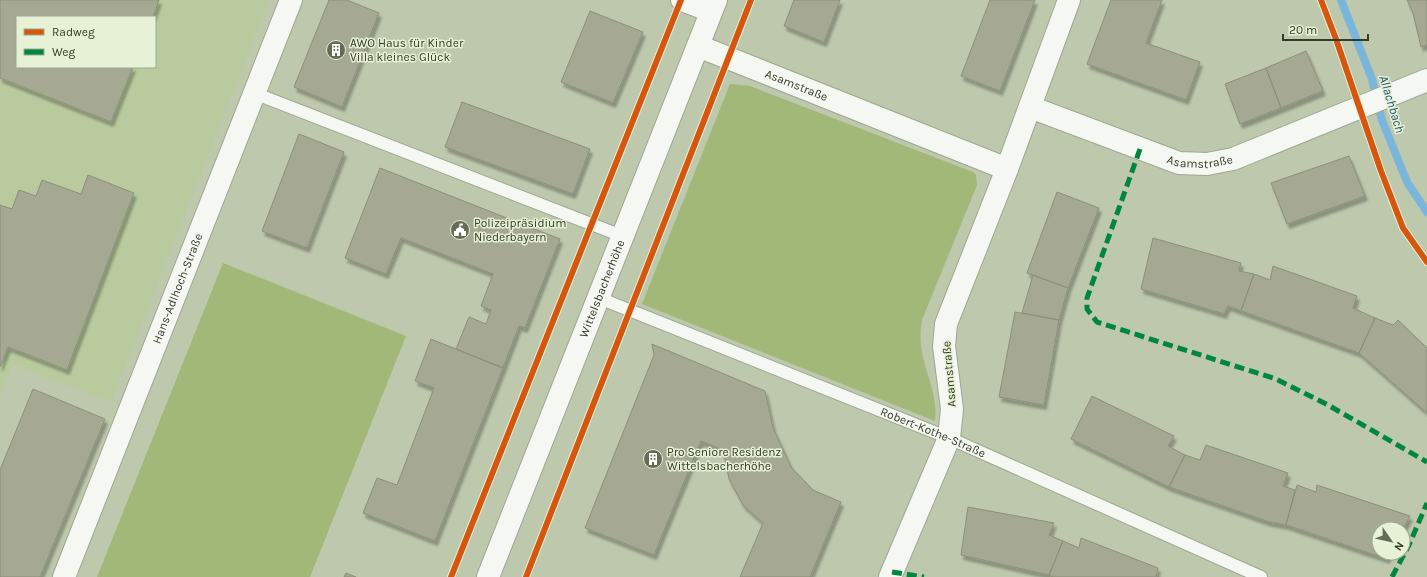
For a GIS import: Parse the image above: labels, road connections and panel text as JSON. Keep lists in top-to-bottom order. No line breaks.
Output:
{"streets":{"street":["Asamstraße","Hans-Adlhoch-Straße","Wittelsbacherhöhe"],"lane":["Robert-Kothe-Straße"]},"crossings":[["Asamstraße","Wittelsbacherhöhe"],["Asamstraße","Robert-Kothe-Straße"],["Wittelsbacherhöhe","Robert-Kothe-Straße"]],"water":["Allachbach"],"places":{"building":["AWO Haus für Kinder Villa kleines Glück","Pro Seniore Residenz Wittelsbacherhöhe"],"public building":["Polizeipräsidium Niederbayern"]},"legend":["Radweg","Weg"],"scale_bar":"20 m","north":"bottom right"}
